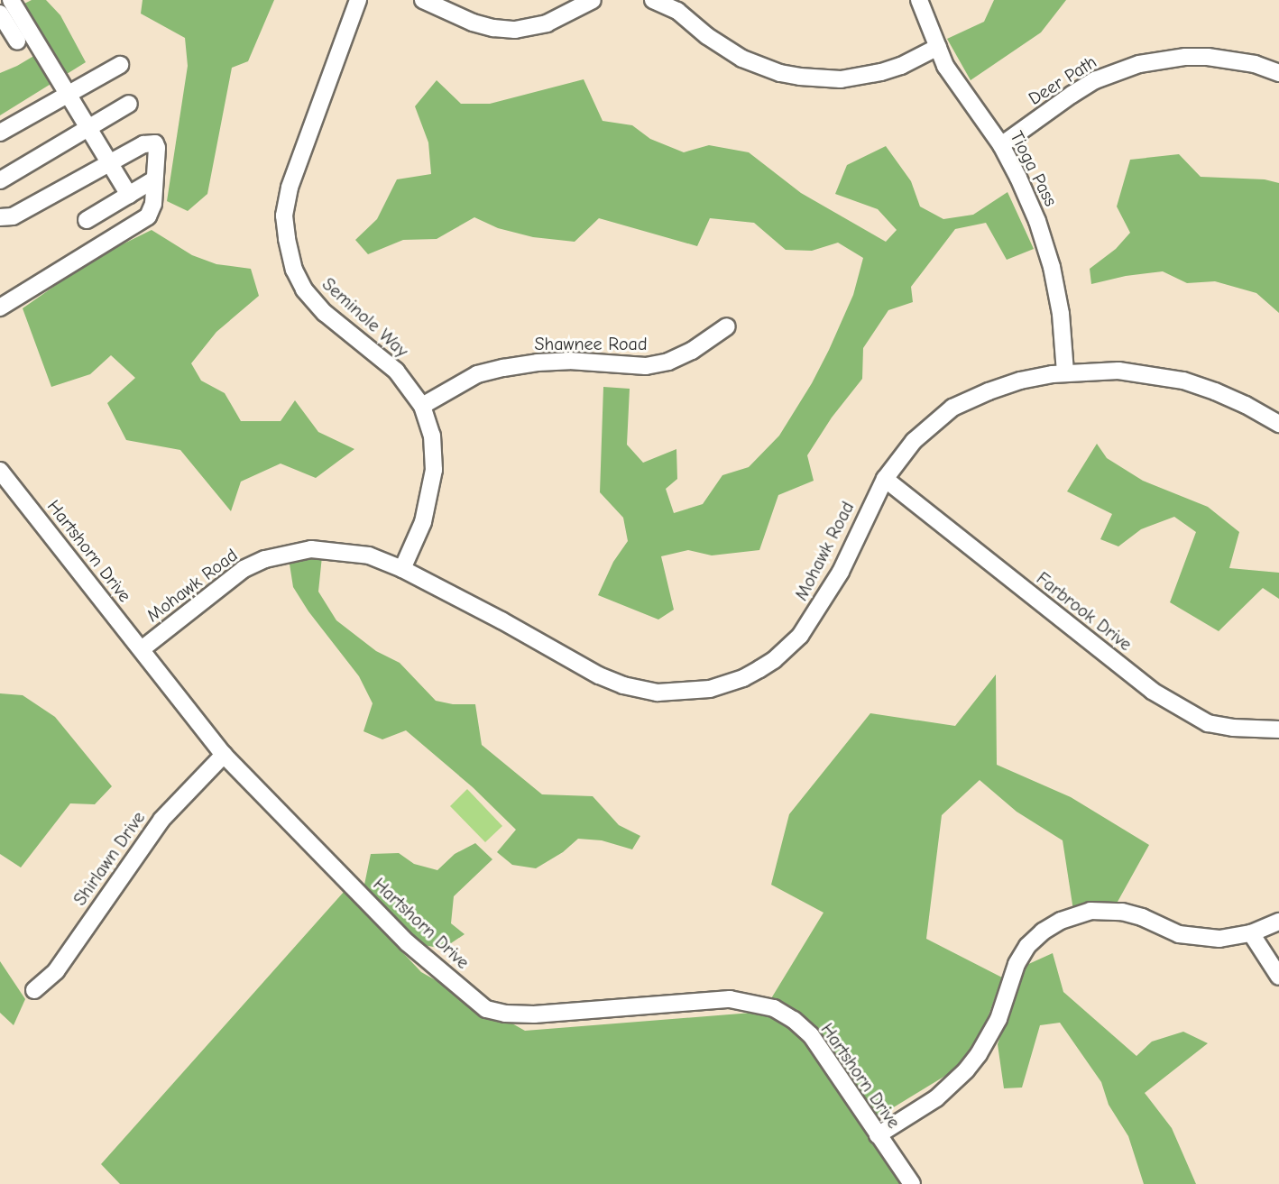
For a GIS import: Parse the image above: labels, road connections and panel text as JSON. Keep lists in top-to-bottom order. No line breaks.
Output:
{"streets":{"street":["Deer Path","Tioga Pass","Seminole Way","Shawnee Road","Hartshorn Drive","Mohawk Road","Farbrook Drive","Shirlawn Drive"]},"crossings":[["Deer Path","Tioga Pass"],["Tioga Pass","Mohawk Road"],["Seminole Way","Shawnee Road"],["Seminole Way","Mohawk Road"],["Hartshorn Drive","Mohawk Road"],["Hartshorn Drive","Shirlawn Drive"],["Mohawk Road","Farbrook Drive"]]}
